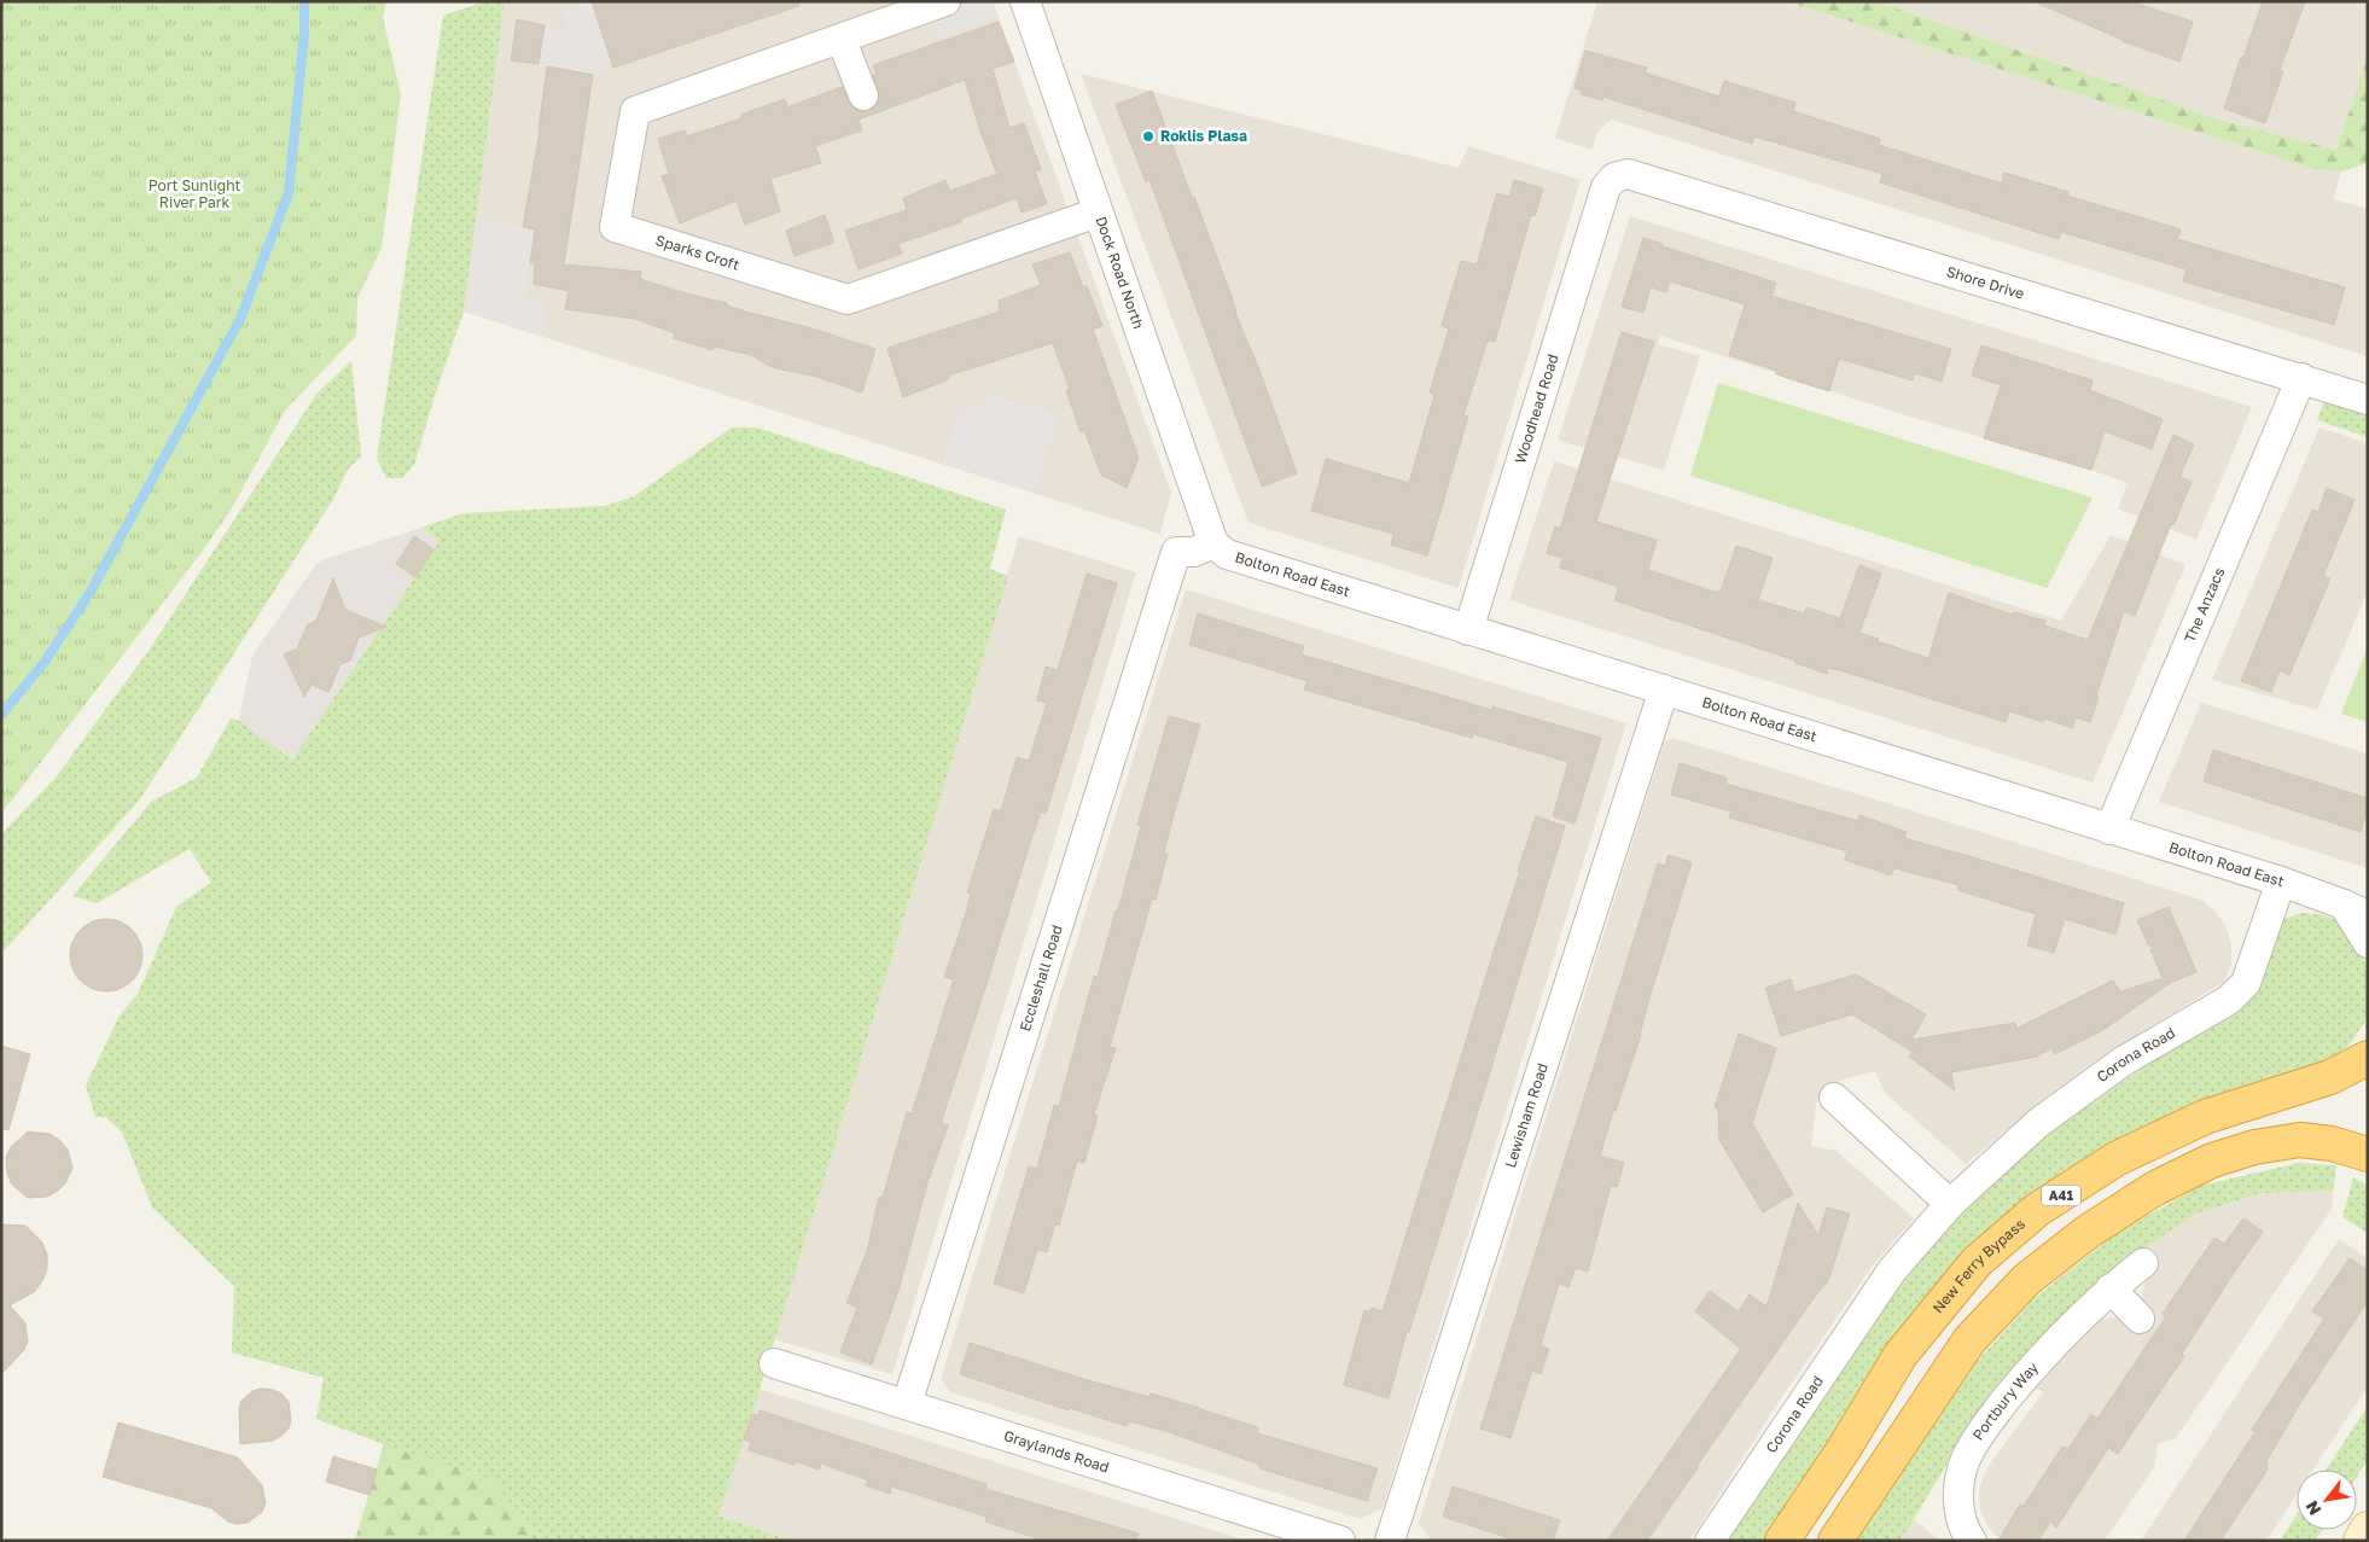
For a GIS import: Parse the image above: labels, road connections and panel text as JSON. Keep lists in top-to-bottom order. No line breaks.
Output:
{"streets":{"highway":["A41","New Ferry Bypass"],"street":["Sparks Croft","Dock Road North","Shore Drive","Woodhead Road","Bolton Road East","The Anzacs","Eccleshall Road","Corona Road","Lewisham Road","Portbury Way","Graylands Road"]},"crossings":[["Sparks Croft","Dock Road North"],["Dock Road North","Bolton Road East"],["Dock Road North","Eccleshall Road"],["Shore Drive","Woodhead Road"],["Shore Drive","The Anzacs"],["Woodhead Road","Bolton Road East"],["Bolton Road East","The Anzacs"],["Bolton Road East","Eccleshall Road"],["Bolton Road East","Corona Road"],["Bolton Road East","Lewisham Road"],["Eccleshall Road","Graylands Road"]],"parks":["Port Sunlight River Park"],"places":["Roklis Plasa"],"north":"bottom left"}
